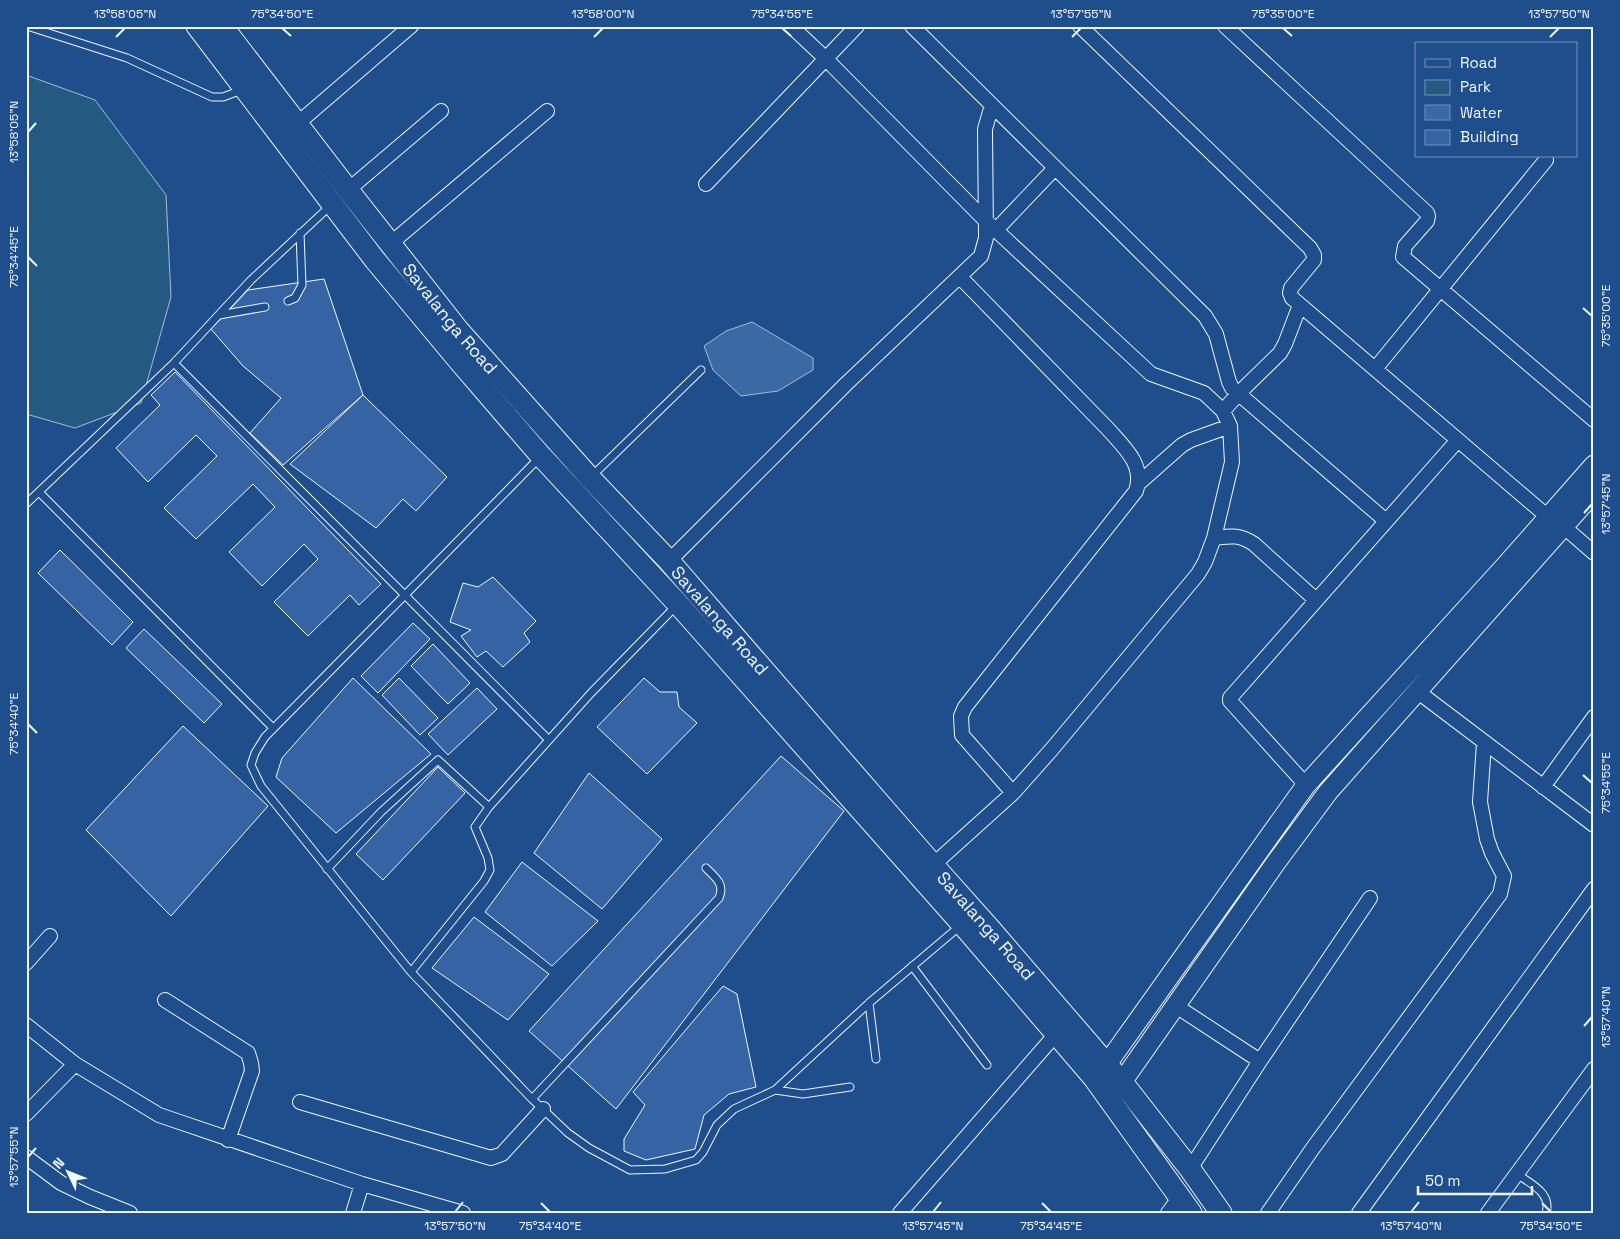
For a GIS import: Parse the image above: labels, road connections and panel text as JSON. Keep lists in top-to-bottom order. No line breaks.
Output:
{"streets":{"main road":["Savalanga Road"]},"legend":["Road","Park","Water","Building"],"scale_bar":"50 m","north":"top left","coordinates":["13°58'05\"N","75°34'50\"E","13°58'00\"N","75°34'55\"E","13°57'55\"N","75°35'00\"E","13°57'50\"N","75°34'45\"E","13°57'45\"N","75°34'40\"E","13°57'40\"N"]}
